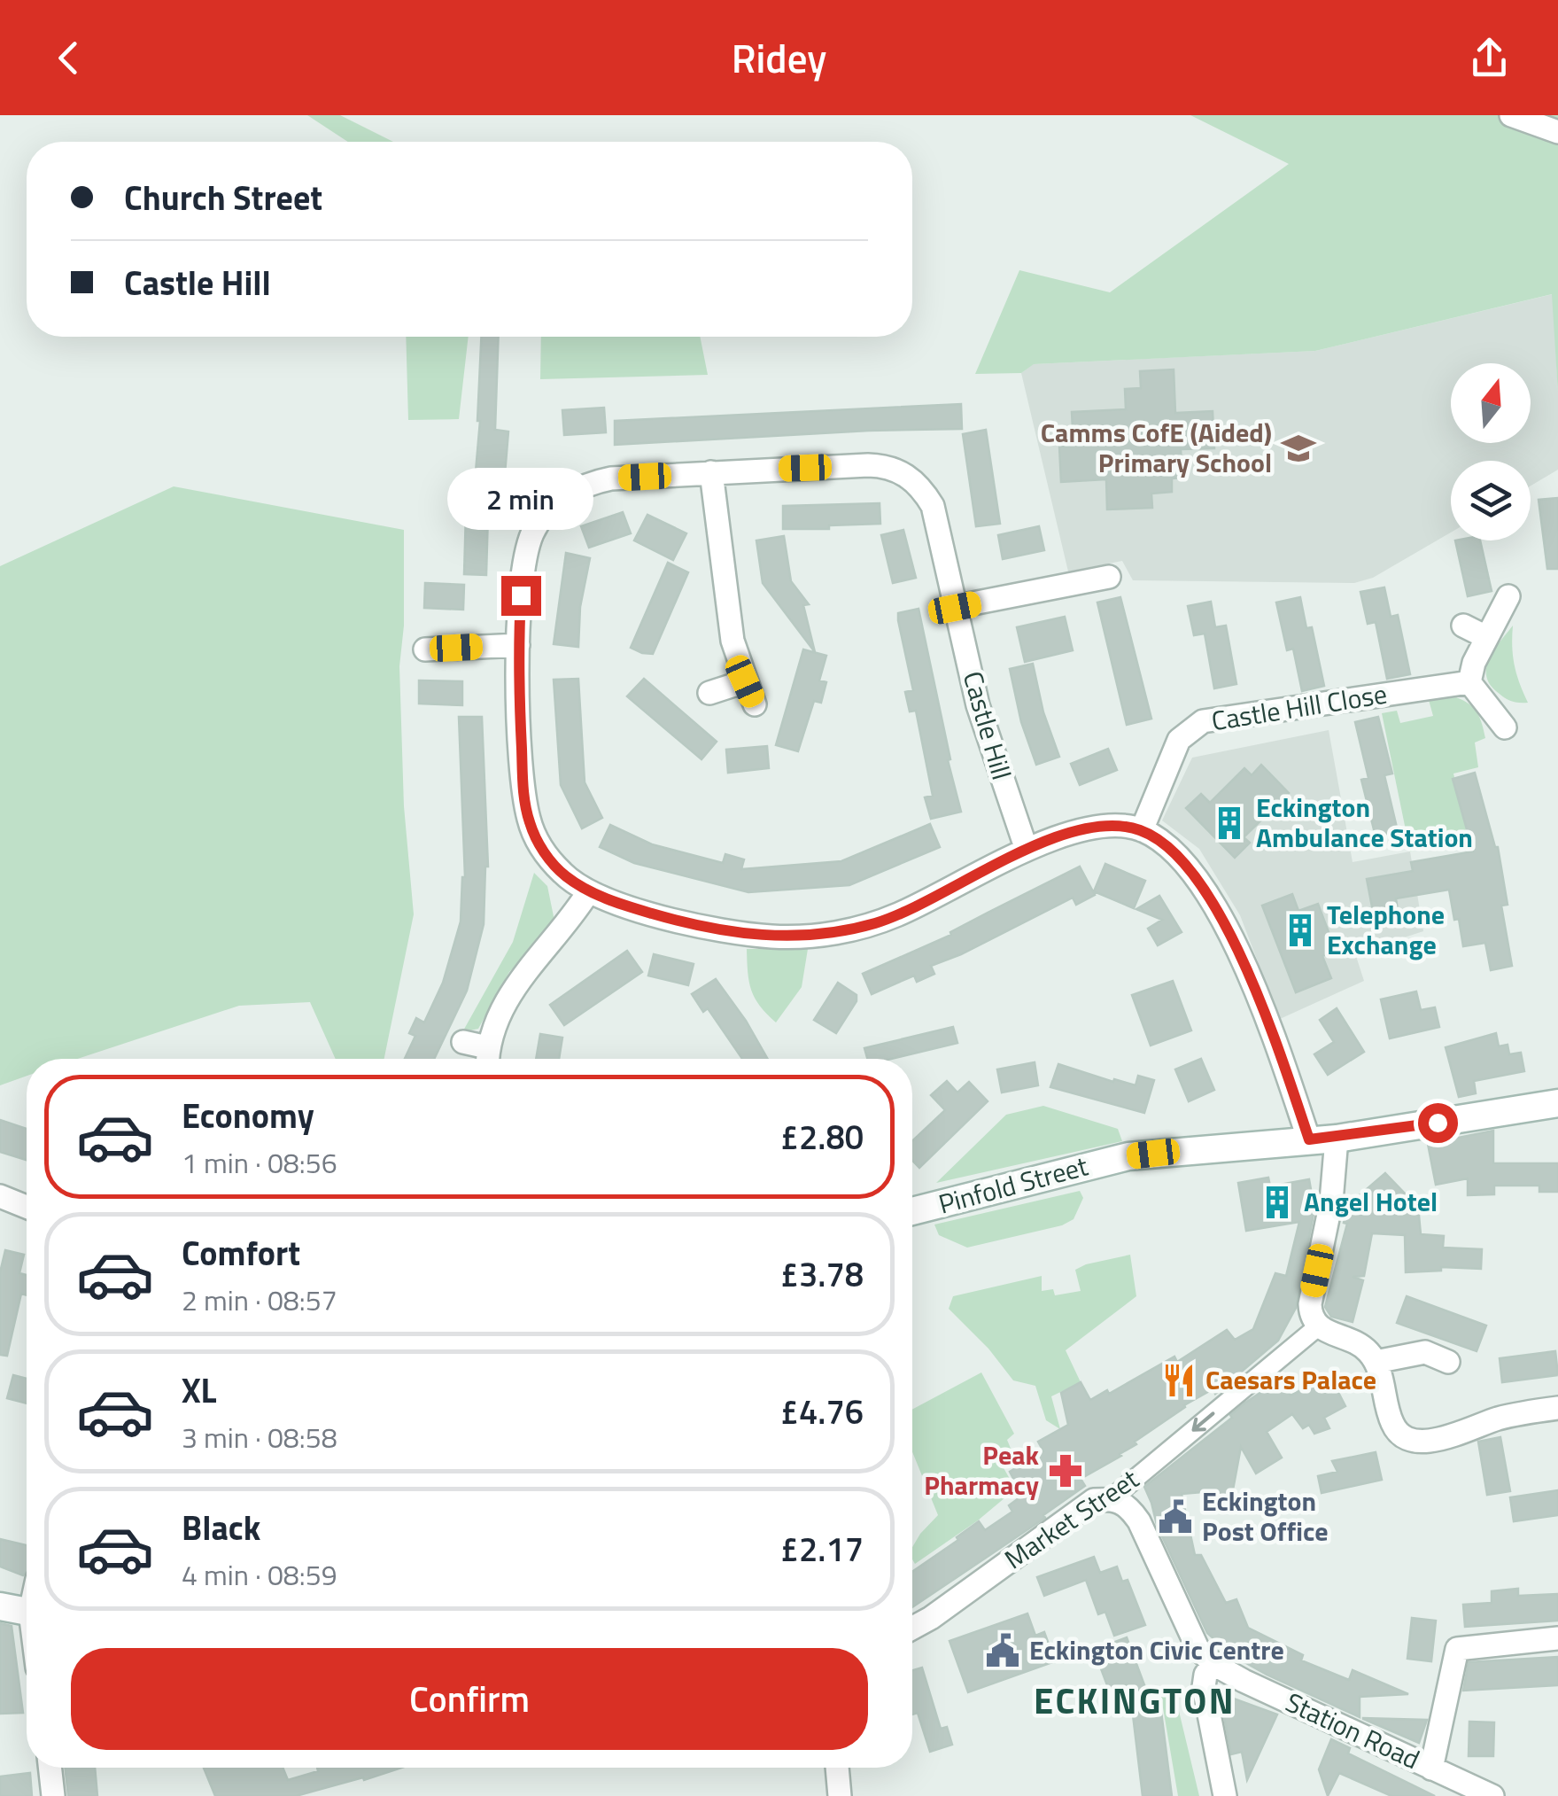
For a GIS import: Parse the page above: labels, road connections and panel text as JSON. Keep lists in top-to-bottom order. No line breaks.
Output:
{"streets":{"main road":["Pinfold Street"],"street":["Castle Hill Close","Castle Hill","Market Street","Station Road"]},"crossings":[["Castle Hill Close","Castle Hill"]],"one_way":["Market Street"],"districts":["ECKINGTON"],"places":{"school or university":["Camms CofE (Aided) Primary School"],"building":["Eckington Ambulance Station","Telephone Exchange","Angel Hotel"],"restaurant":["Caesars Palace"],"pharmacy":["Peak Pharmacy"],"public building":["Eckington Post Office","Eckington Civic Centre"]},"north":"top","page":{"header":"Ridey","banner":["Church Street","Castle Hill"],"bubble":"2 min","list":[{"name":"Economy","note":"1 min · 08:56","value":"£2.80"},{"name":"Comfort","note":"2 min · 08:57","value":"£3.78"},{"name":"XL","note":"3 min · 08:58","value":"£4.76"},{"name":"Black","note":"4 min · 08:59","value":"£2.17"}],"buttons":"Confirm"}}
